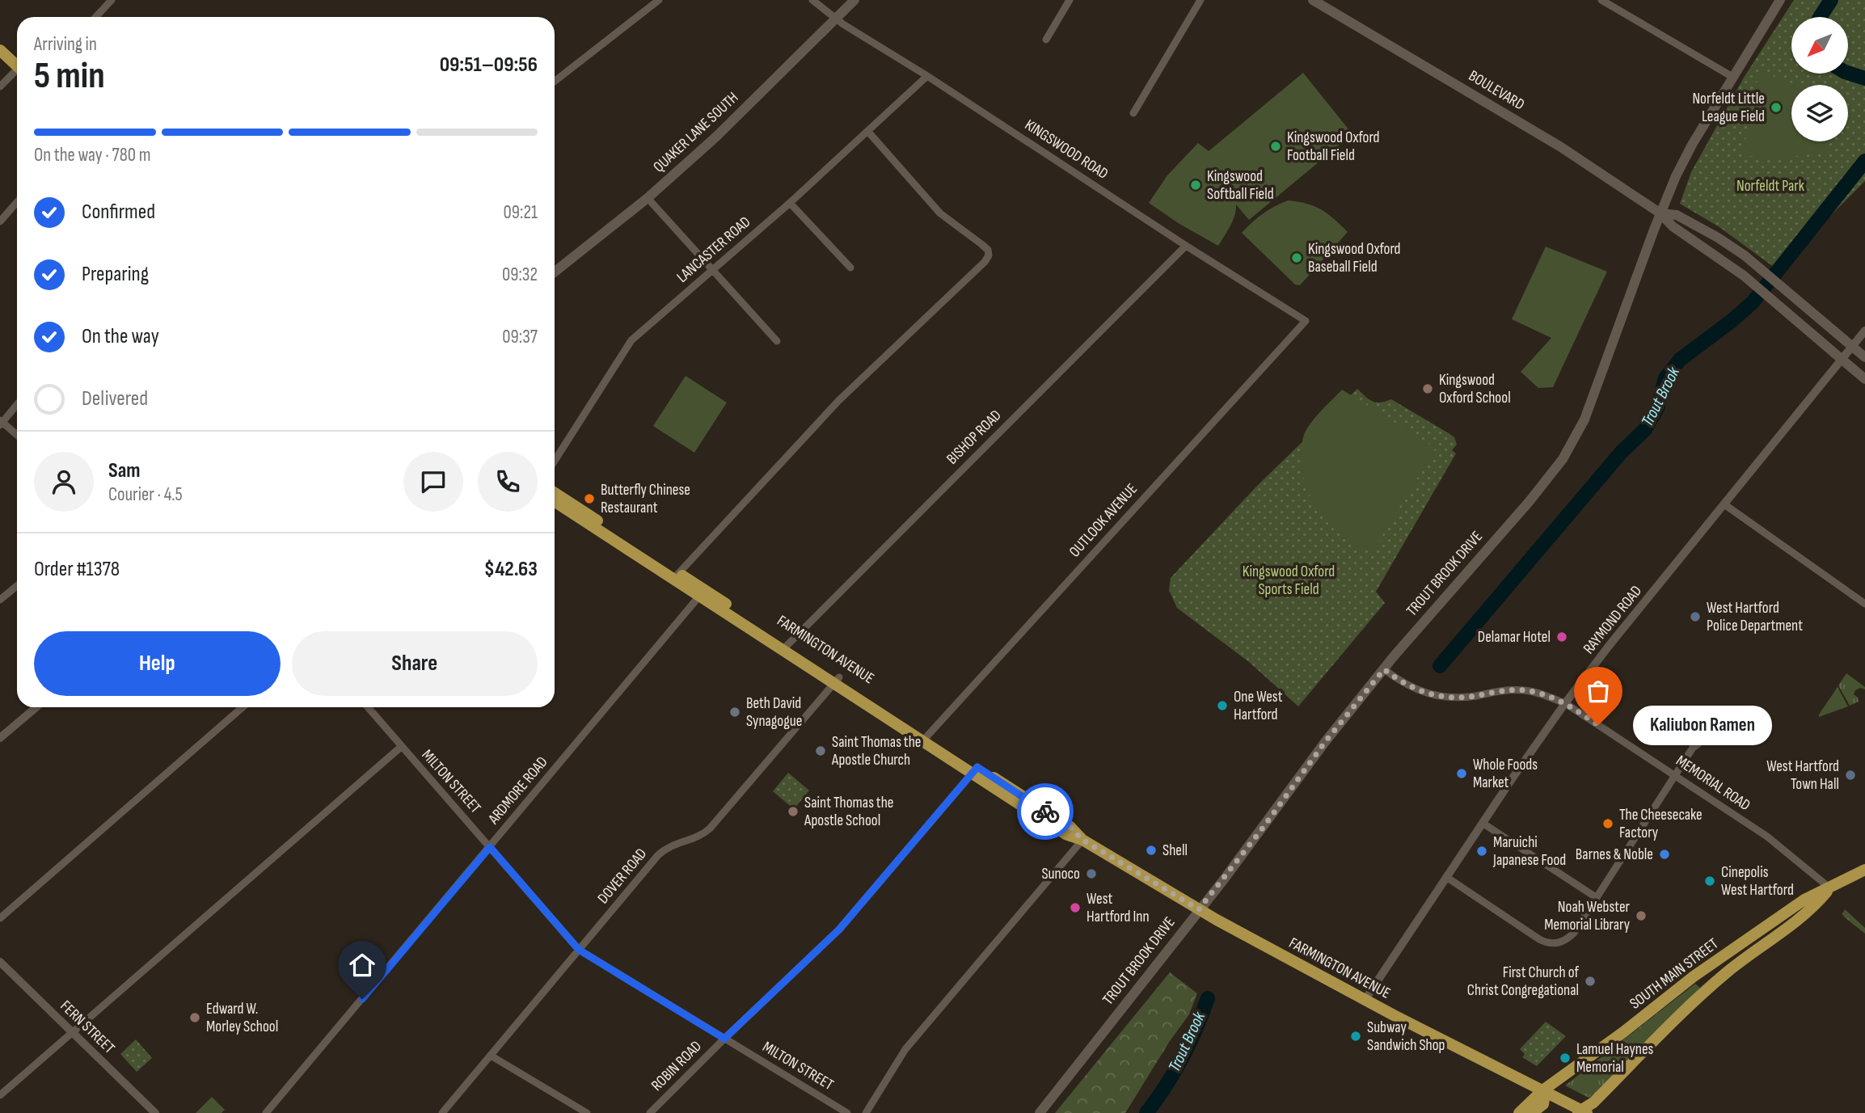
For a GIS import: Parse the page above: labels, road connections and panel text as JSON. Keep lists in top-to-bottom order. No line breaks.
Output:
{"streets":{"main road":["BOULEVARD","QUAKER LANE SOUTH","TROUT BROOK DRIVE","FARMINGTON AVENUE","SOUTH MAIN STREET"],"street":["KINGSWOOD ROAD","LANCASTER ROAD","BISHOP ROAD","OUTLOOK AVENUE","RAYMOND ROAD","MILTON STREET","MEMORIAL ROAD","ARDMORE ROAD","DOVER ROAD","FERN STREET","ROBIN ROAD"]},"crossings":[["BOULEVARD","TROUT BROOK DRIVE"],["BOULEVARD","RAYMOND ROAD"],["QUAKER LANE SOUTH","KINGSWOOD ROAD"],["KINGSWOOD ROAD","LANCASTER ROAD"],["KINGSWOOD ROAD","BISHOP ROAD"],["KINGSWOOD ROAD","OUTLOOK AVENUE"],["BISHOP ROAD","FARMINGTON AVENUE"],["OUTLOOK AVENUE","FARMINGTON AVENUE"],["TROUT BROOK DRIVE","FARMINGTON AVENUE"],["TROUT BROOK DRIVE","MEMORIAL ROAD"],["RAYMOND ROAD","FARMINGTON AVENUE"],["RAYMOND ROAD","MEMORIAL ROAD"],["FARMINGTON AVENUE","ARDMORE ROAD"],["FARMINGTON AVENUE","DOVER ROAD"],["FARMINGTON AVENUE","SOUTH MAIN STREET"],["FARMINGTON AVENUE","ROBIN ROAD"],["MILTON STREET","ARDMORE ROAD"],["MILTON STREET","DOVER ROAD"],["MILTON STREET","ROBIN ROAD"],["MEMORIAL ROAD","SOUTH MAIN STREET"]],"water":["Trout Brook"],"parks":["Norfeldt Park","Kingswood Oxford Sports Field"],"places":["Norfeldt Little League Field","Kingswood Oxford Football Field","Kingswood Softball Field","Kingswood Oxford Baseball Field","Kingswood Oxford School","Butterfly Chinese Restaurant","West Hartford Police Department","Delamar Hotel","One West Hartford","Beth David Synagogue","Kaliubon Ramen","Saint Thomas the Apostle Church","Whole Foods Market","West Hartford Town Hall","Saint Thomas the Apostle School","The Cheesecake Factory","Shell","Maruichi Japanese Food","Barnes & Noble","Sunoco","Cinepolis West Hartford","West Hartford Inn","Noah Webster Memorial Library","First Church of Christ Congregational","Edward W. Morley School","Subway Sandwich Shop","Lamuel Haynes Memorial"],"north":"bottom left","page":{"heading":["5 min","Arriving in","09:51–09:56"],"panel":["Sam","Courier · 4.5","Order #1378","$42.63"],"bar":"On the way · 780 m","list":[["Confirmed","09:21"],["Preparing","09:32"],["On the way","09:37"],"Delivered"],"buttons":["Help","Share"],"bubble":"Kaliubon Ramen"}}
